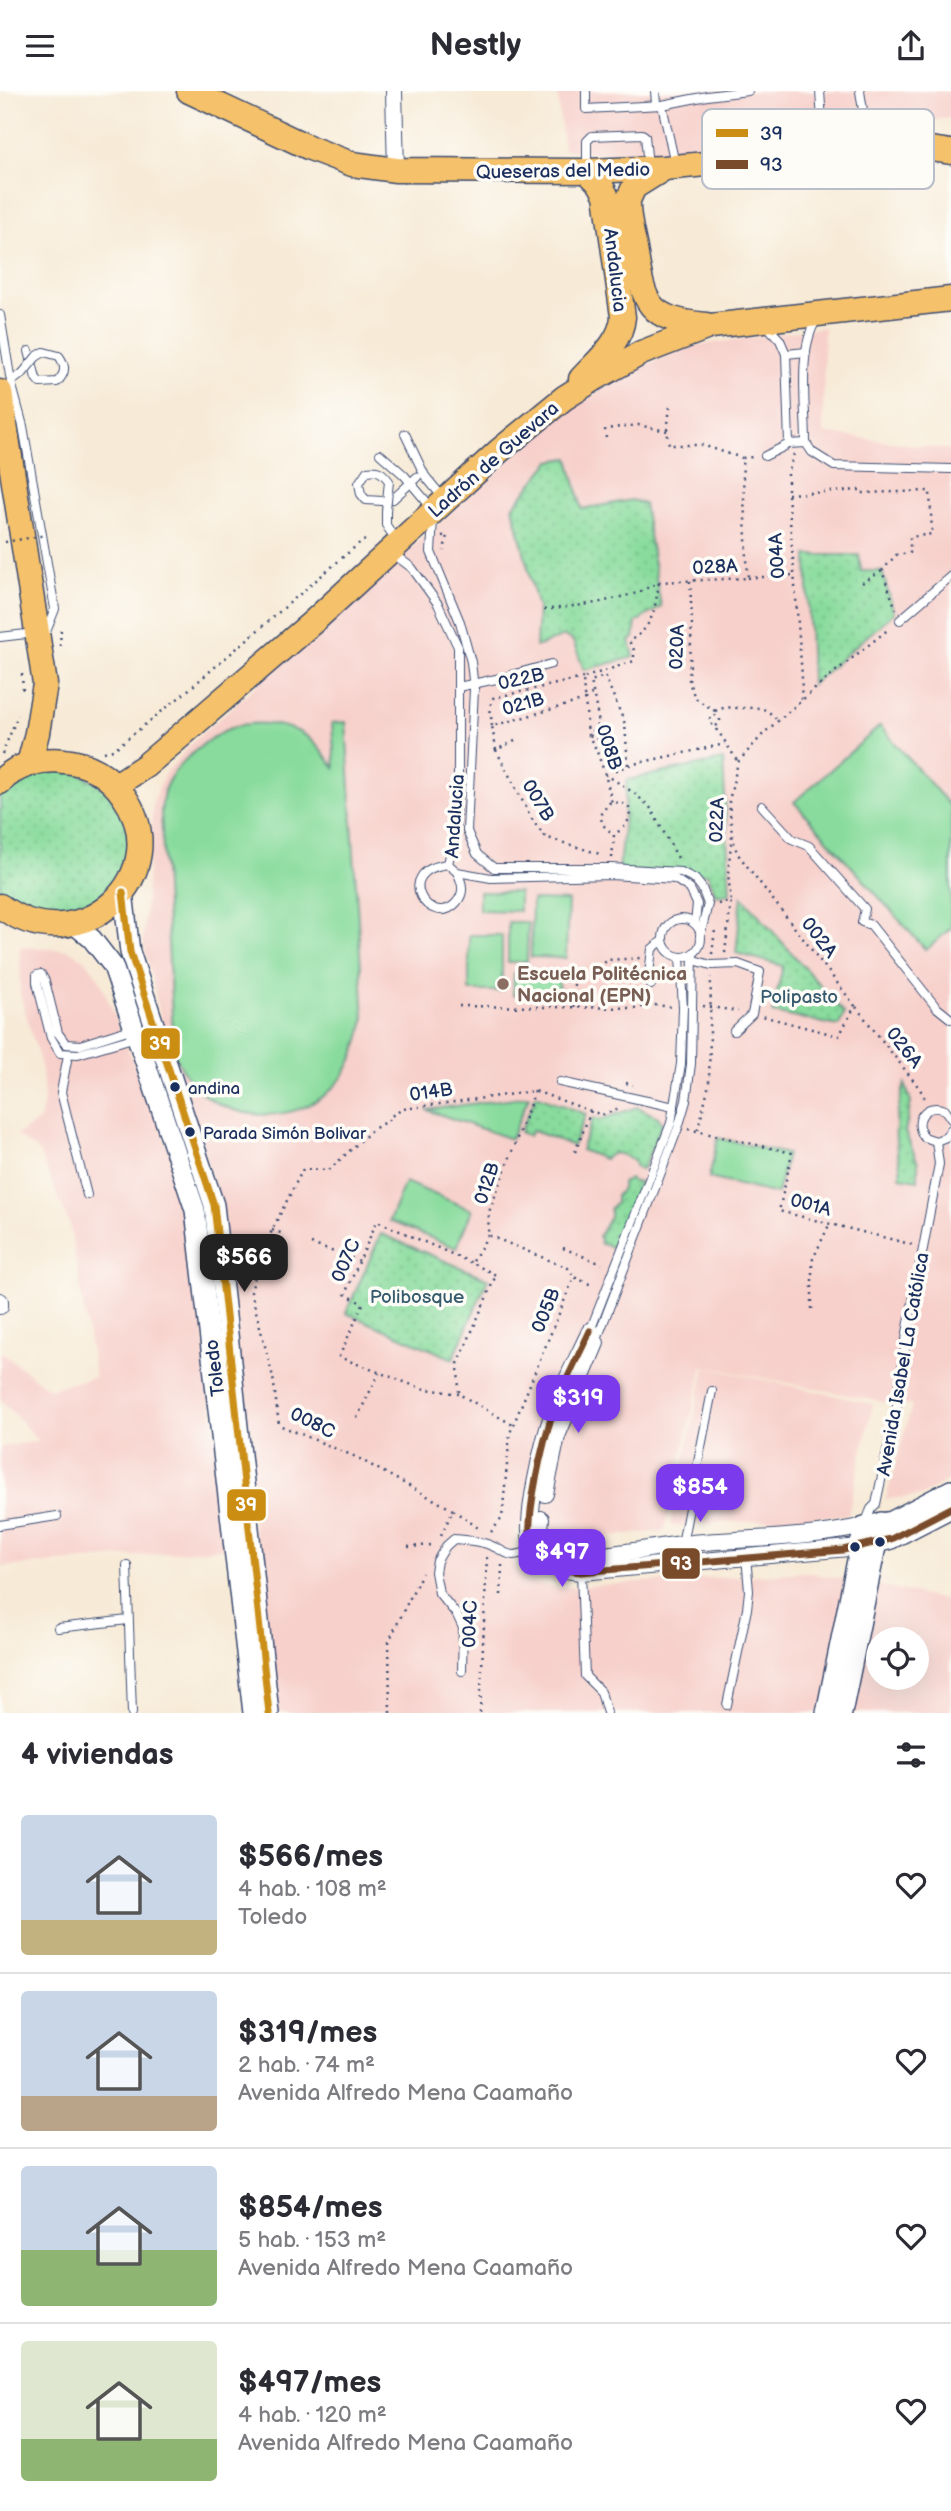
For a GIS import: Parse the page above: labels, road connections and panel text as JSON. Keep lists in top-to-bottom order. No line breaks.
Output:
{"streets":{"main road":["Queseras del Medio","Andalucia","Ladrón de Guevara"],"street":["Avenida Isabel La Católica","Toledo"],"path":["004A","028A","020A","022B","021B","008B","007B","022A","002A","026A","014B","012B","001A","007C","005B","008C","004C"]},"crossings":[["Queseras del Medio","Andalucia"],["Andalucia","Ladrón de Guevara"],["004A","022A"],["028A","020A"],["022B","021B"],["022B","008B"],["021B","008B"],["021B","007B"],["008B","007B"],["022A","002A"],["002A","026A"],["014B","012B"],["014B","008C"],["012B","005B"],["001A","Avenida Isabel La Católica"]],"parks":["Polipasto","Polibosque"],"places":["Escuela Politécnica Nacional (EPN)","andina","Parada Simón Bolivar"],"lines":["transit line 39","transit line 93"],"legend":["39","93"],"page":{"header":"Nestly","price":["$566","$319","$854","$497"],"heading":"4 viviendas","list":[{"name":"$566/mes","note":"4 hab. · 108 m² · Toledo"},{"name":"$319/mes","note":"2 hab. · 74 m² · Avenida Alfredo Mena Caamaño"},{"name":"$854/mes","note":"5 hab. · 153 m² · Avenida Alfredo Mena Caamaño"},{"name":"$497/mes","note":"4 hab. · 120 m² · Avenida Alfredo Mena Caamaño"}]}}
